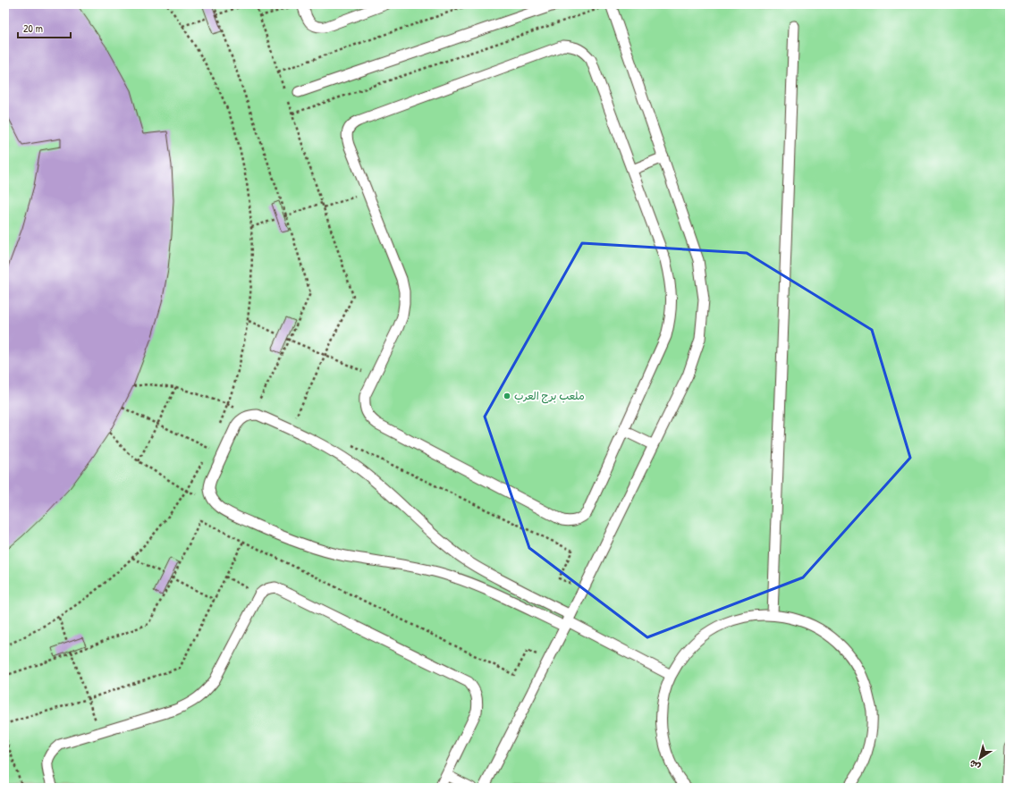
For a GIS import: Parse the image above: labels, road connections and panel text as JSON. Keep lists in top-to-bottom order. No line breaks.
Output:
{"places":["ملعب برج العرب"],"scale_bar":"20 m","north":"bottom left"}
